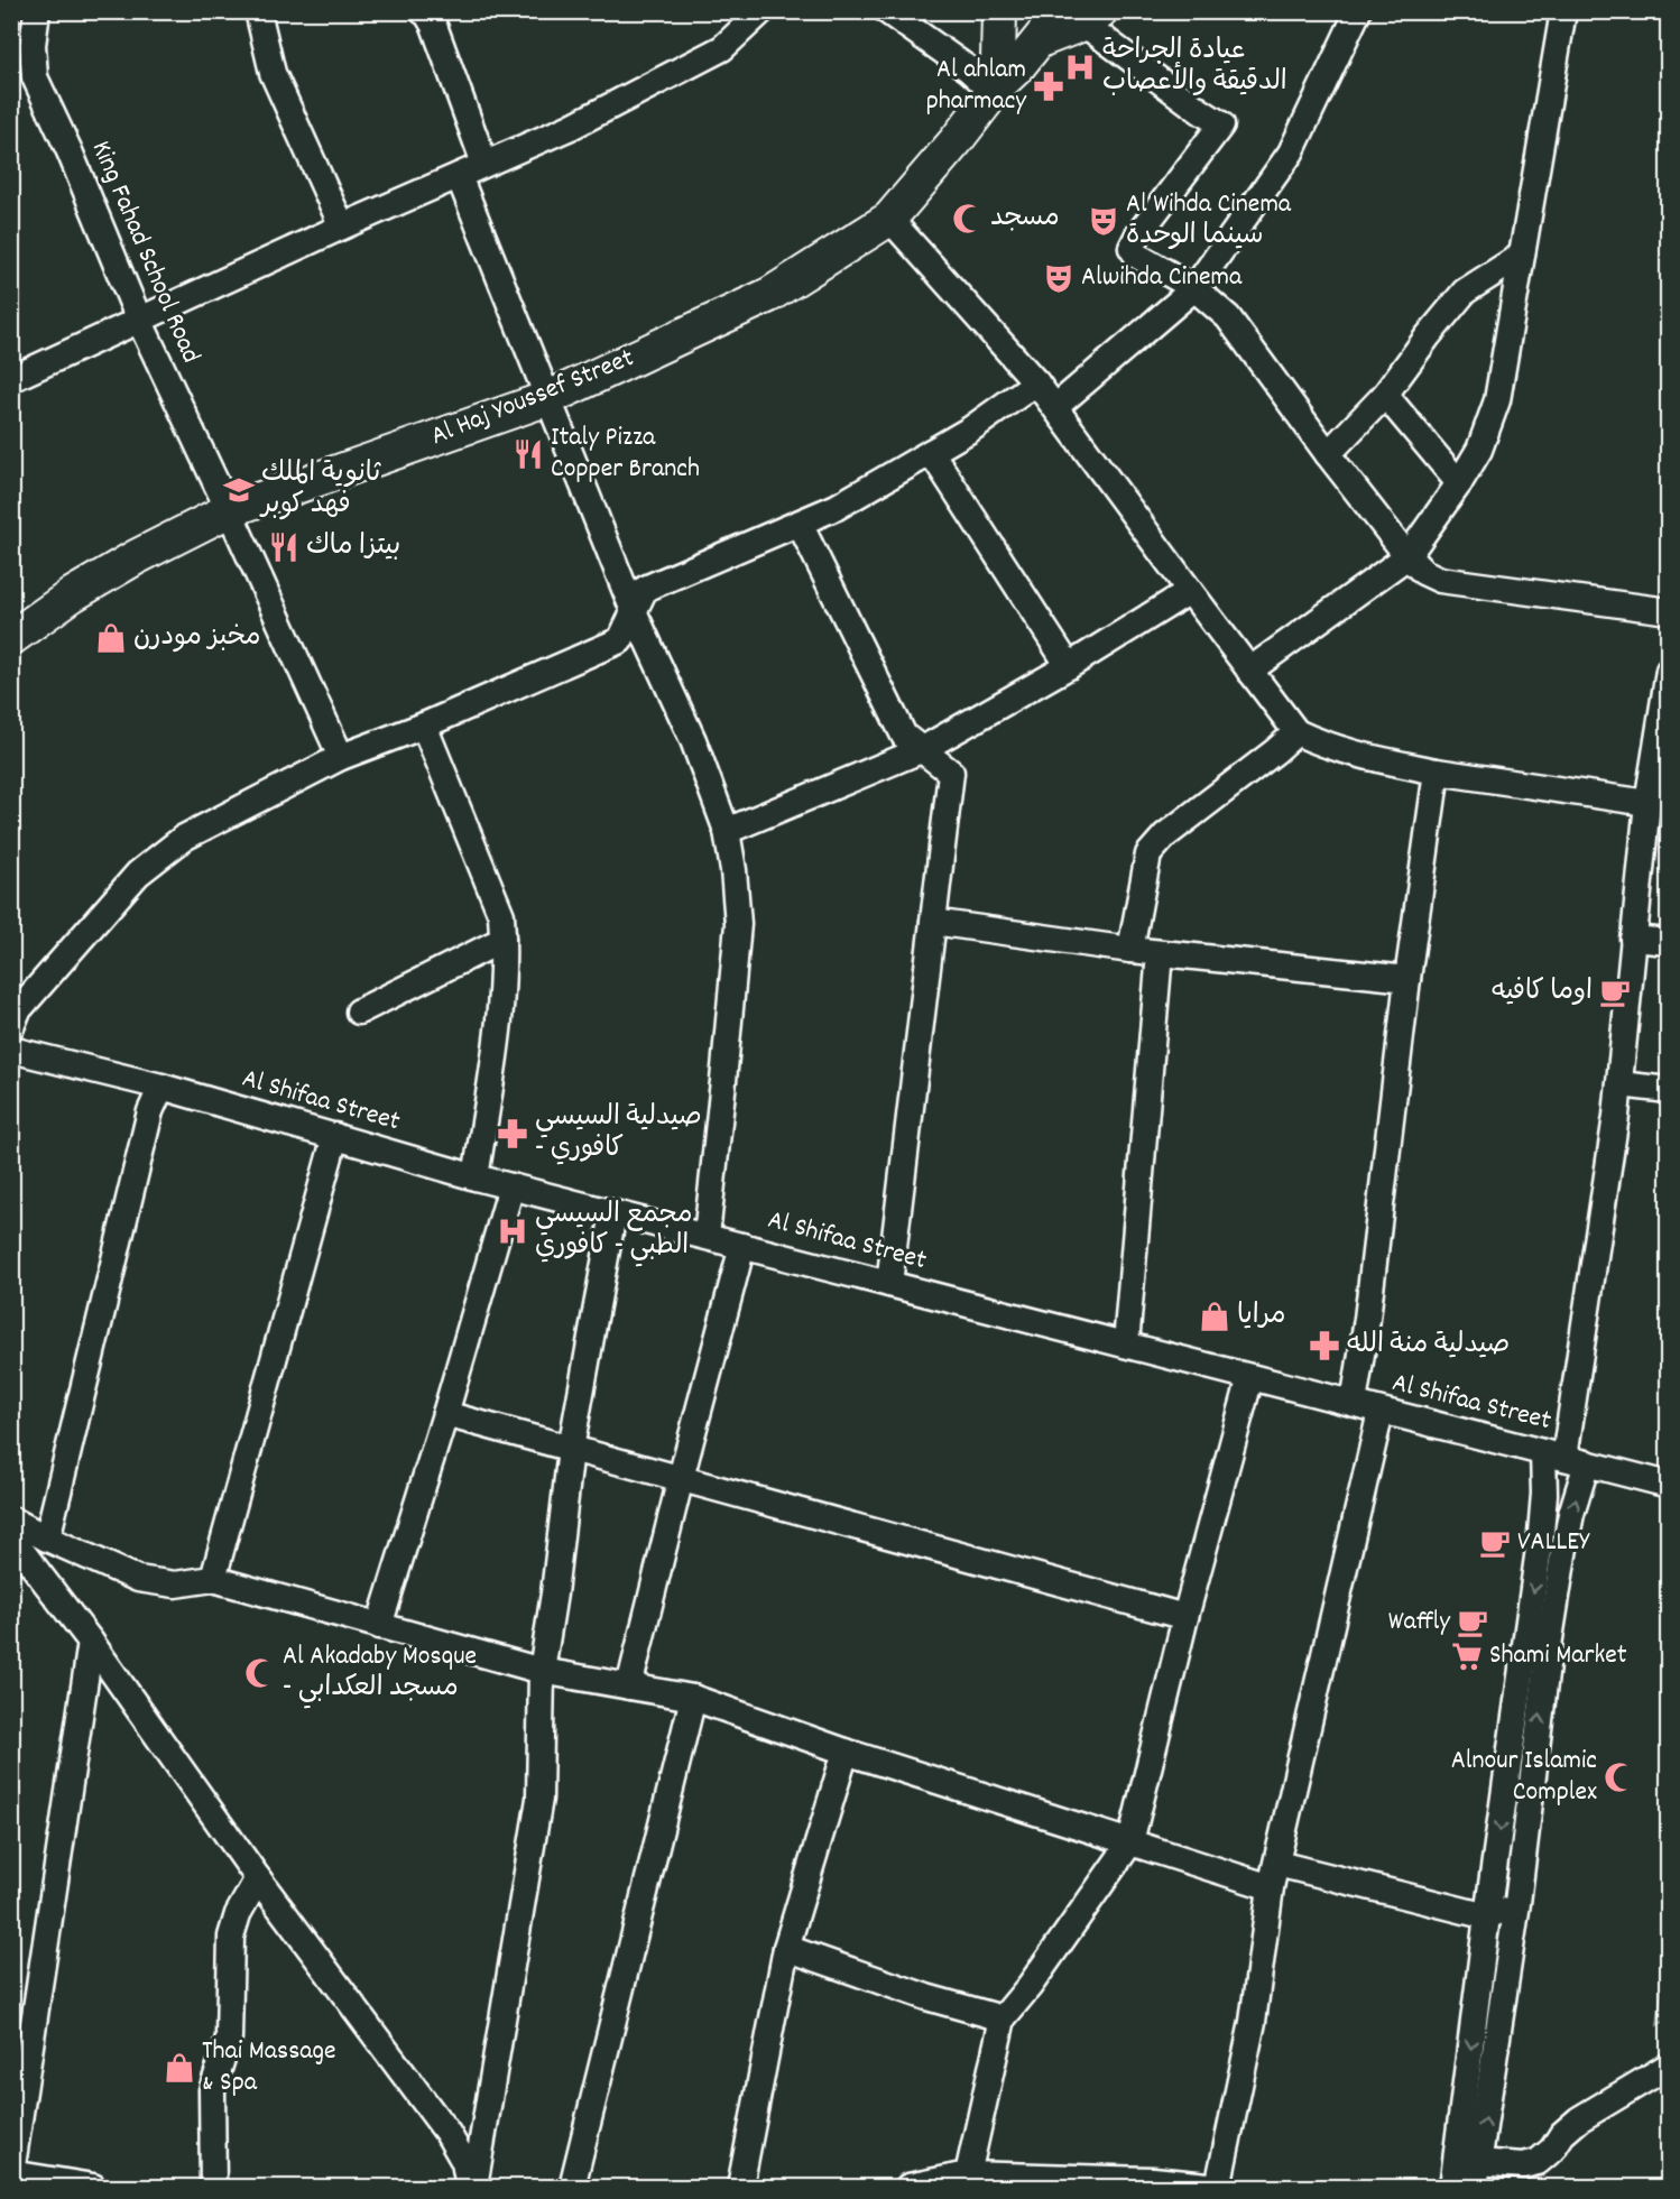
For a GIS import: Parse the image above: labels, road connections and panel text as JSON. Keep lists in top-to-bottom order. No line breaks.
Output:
{"streets":{"main road":["Al Haj Youssef Street"],"street":["King Fahad School Road","Al Shifaa Street"]},"crossings":[["King Fahad School Road","Al Haj Youssef Street"]],"places":{"hospital":["عيادة الجراحة الدقيقة والأعصاب","مجمع السيسي الطبي - كافوري"],"pharmacy":["Al ahlam pharmacy","صيدلية السيسي - كافوري","صيدلية منة الله"],"mosque":["مسجد","Al Akadaby Mosque - مسجد العكدابي","Alnour Islamic Complex"],"theatre":["Al Wihda Cinema سينما الوحدة","Alwihda Cinema"],"restaurant":["Italy Pizza Copper Branch","بيتزا ماك"],"school or university":["ثانوية الملك فهد كوبر"],"shop":["مخبز مودرن","مرايا","Thai Massage & Spa"],"cafe":["اوما كافيه","VALLEY","Waffly"],"supermarket":["Shami Market"]}}
